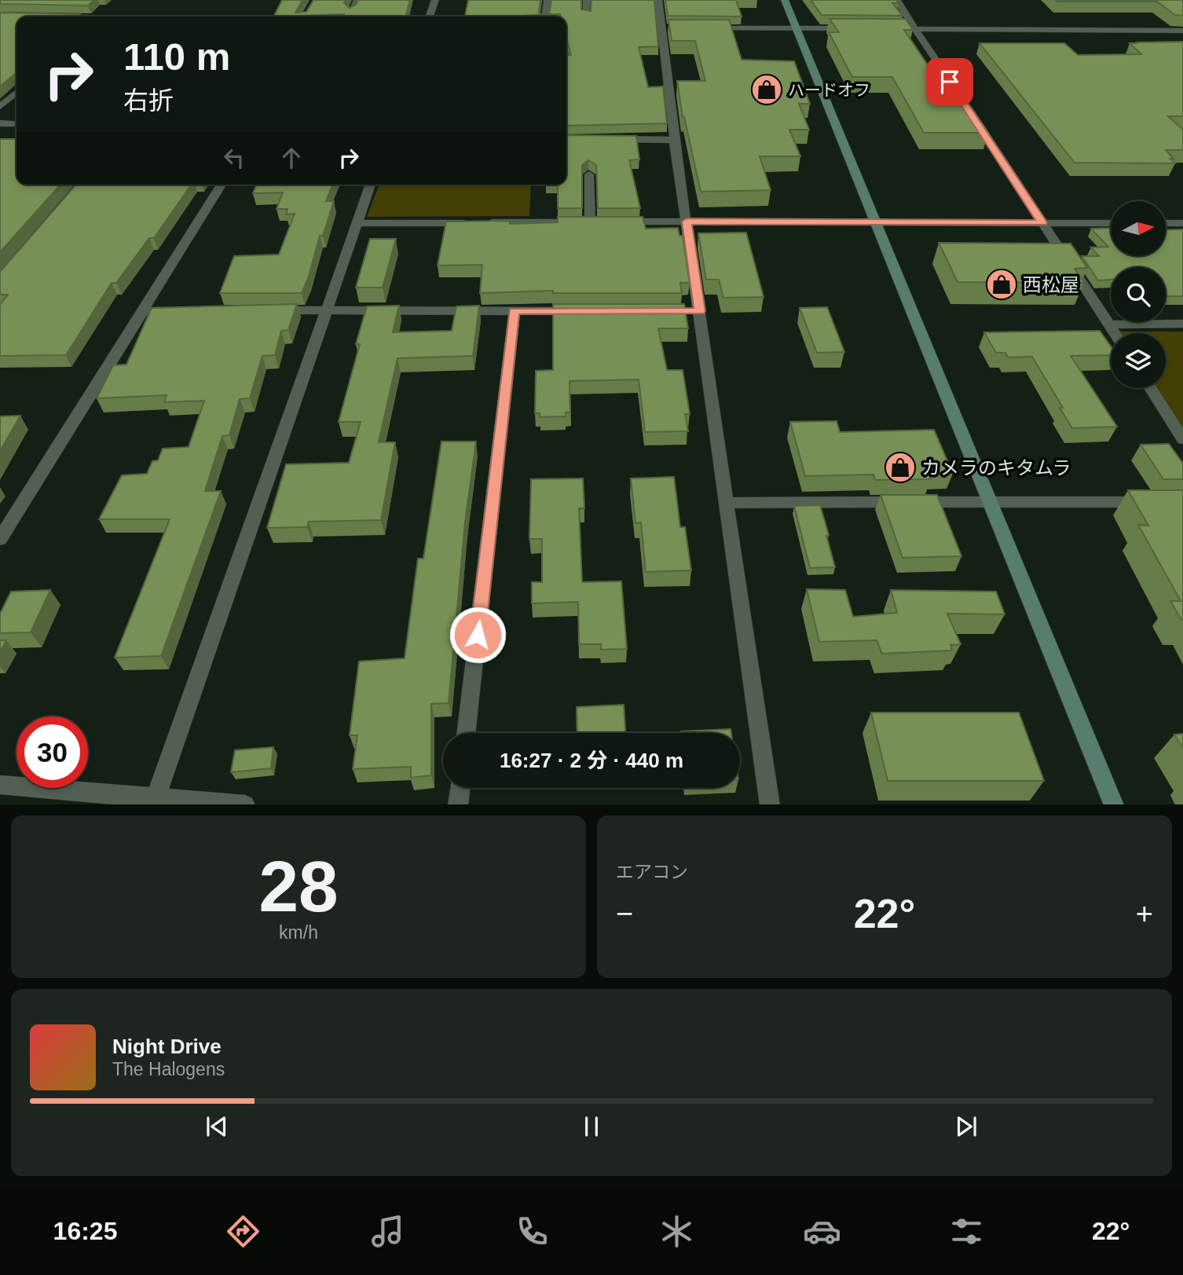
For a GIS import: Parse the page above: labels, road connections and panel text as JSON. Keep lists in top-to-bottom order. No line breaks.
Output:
{"places":{"shop":["ハードオフ","西松屋","カメラのキタムラ"]},"north":"right","page":{"turn":["110 m","右折"],"limit":"30","trip":"16:27 · 2 分 · 440 m","tile":[["28","km/h"],"エアコン"],"heat":["−","22°","+"],"song":["Night Drive","The Halogens"],"tabs":["16:25","22°"]}}
